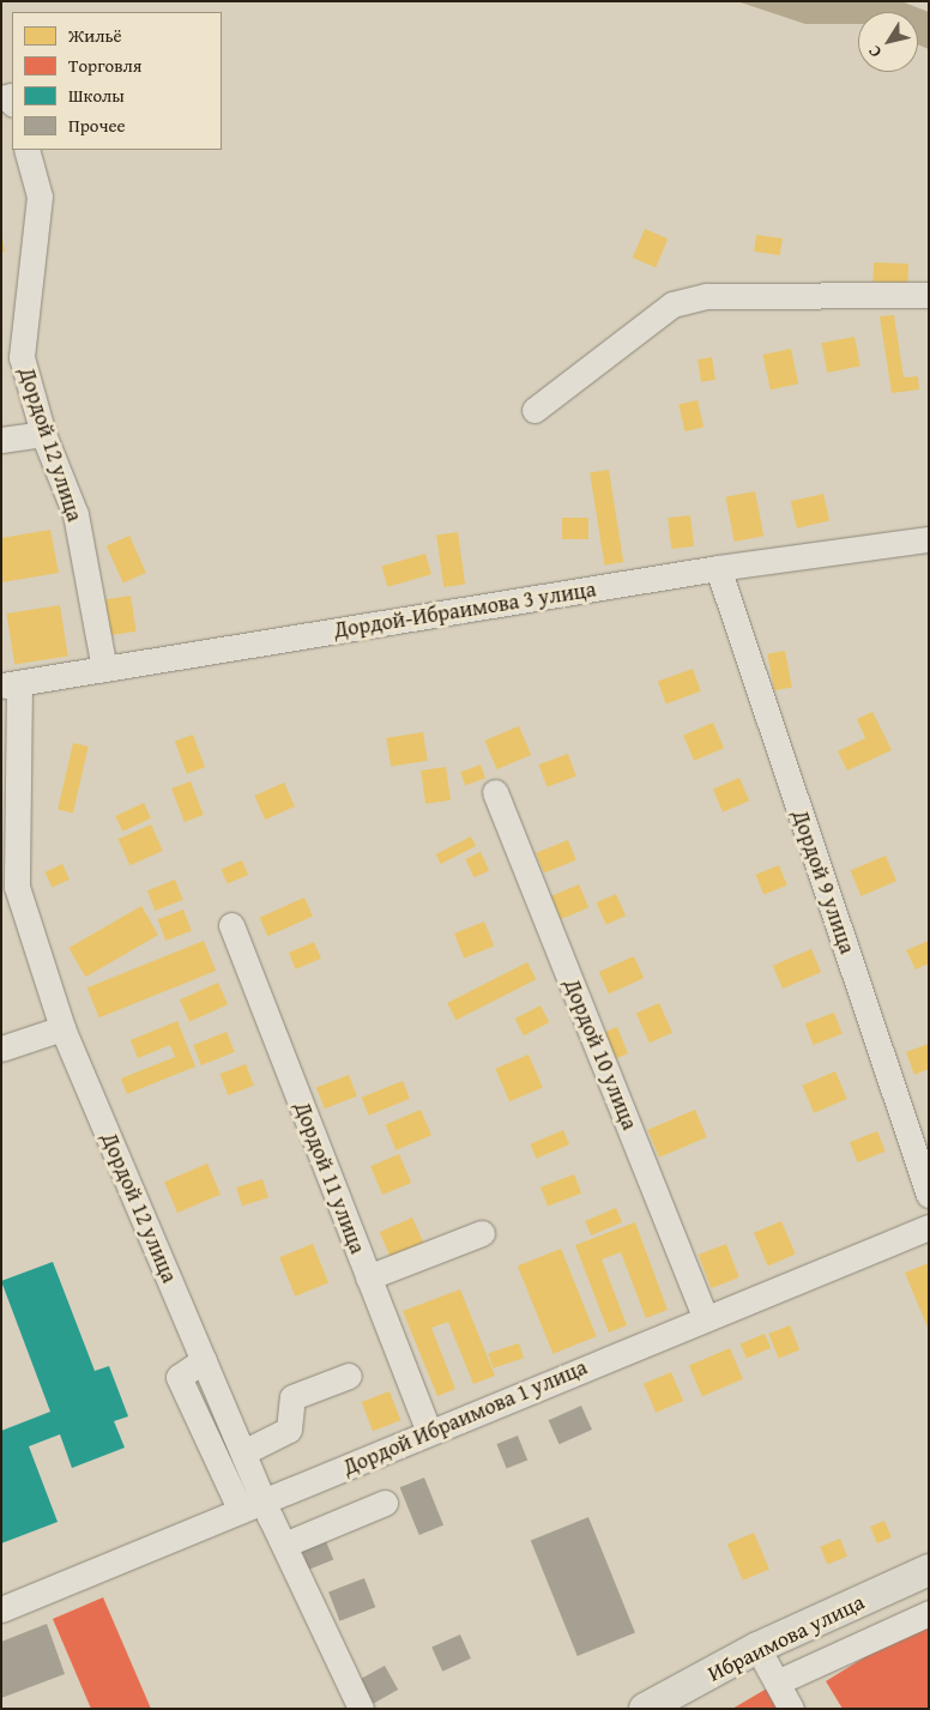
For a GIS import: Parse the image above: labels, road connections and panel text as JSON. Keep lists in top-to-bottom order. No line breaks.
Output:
{"streets":{"main road":["Ибраимова улица"],"street":["Дордой 12 улица","Дордой-Ибраимова 3 улица","Дордой 9 улица","Дордой 10 улица","Дордой 11 улица","Дордой Ибраимова 1 улица"]},"crossings":[["Дордой 12 улица","Дордой-Ибраимова 3 улица"],["Дордой 12 улица","Дордой Ибраимова 1 улица"],["Дордой-Ибраимова 3 улица","Дордой 9 улица"],["Дордой 10 улица","Дордой Ибраимова 1 улица"],["Дордой 11 улица","Дордой Ибраимова 1 улица"]],"legend":["Жильё","Торговля","Школы","Прочее"],"north":"bottom left"}
